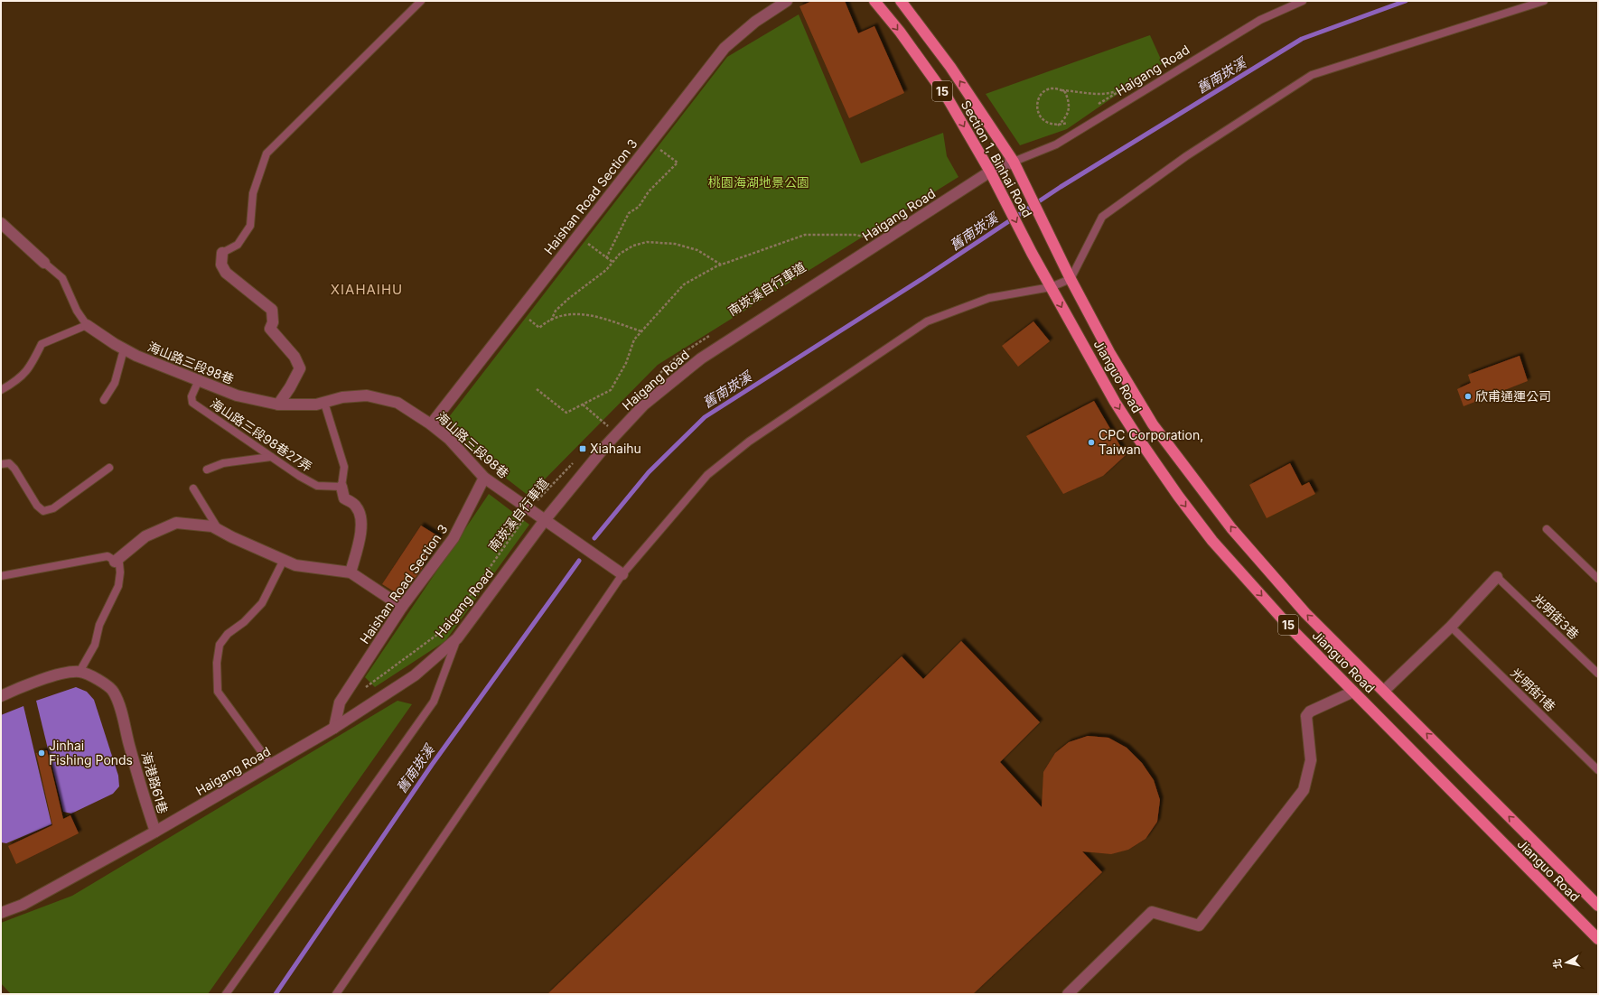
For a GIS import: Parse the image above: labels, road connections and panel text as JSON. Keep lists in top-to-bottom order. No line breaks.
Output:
{"streets":{"main road":["15","Section 1, Binhai Road","Jianguo Road"],"street":["Haigang Road","Haishan Road Section 3","海山路三段98巷","海港路61巷"],"lane":["海山路三段98巷27弄","光明街3巷","光明街1巷"],"path":["南崁溪自行車道"]},"crossings":[["Haigang Road","Section 1, Binhai Road"],["Haigang Road","Haishan Road Section 3"],["Haigang Road","海山路三段98巷"],["Haigang Road","海港路61巷"],["Section 1, Binhai Road","Jianguo Road"],["Haishan Road Section 3","海山路三段98巷"],["南崁溪自行車道","海山路三段98巷"],["海山路三段98巷","海山路三段98巷27弄"]],"districts":["XIAHAIHU"],"water":["舊南崁溪"],"parks":["桃園海湖地景公園"],"places":{"other":["欣甫通運公司","CPC Corporation, Taiwan","Jinhai Fishing Ponds"],"transit":["Xiahaihu"]},"north":"left"}
